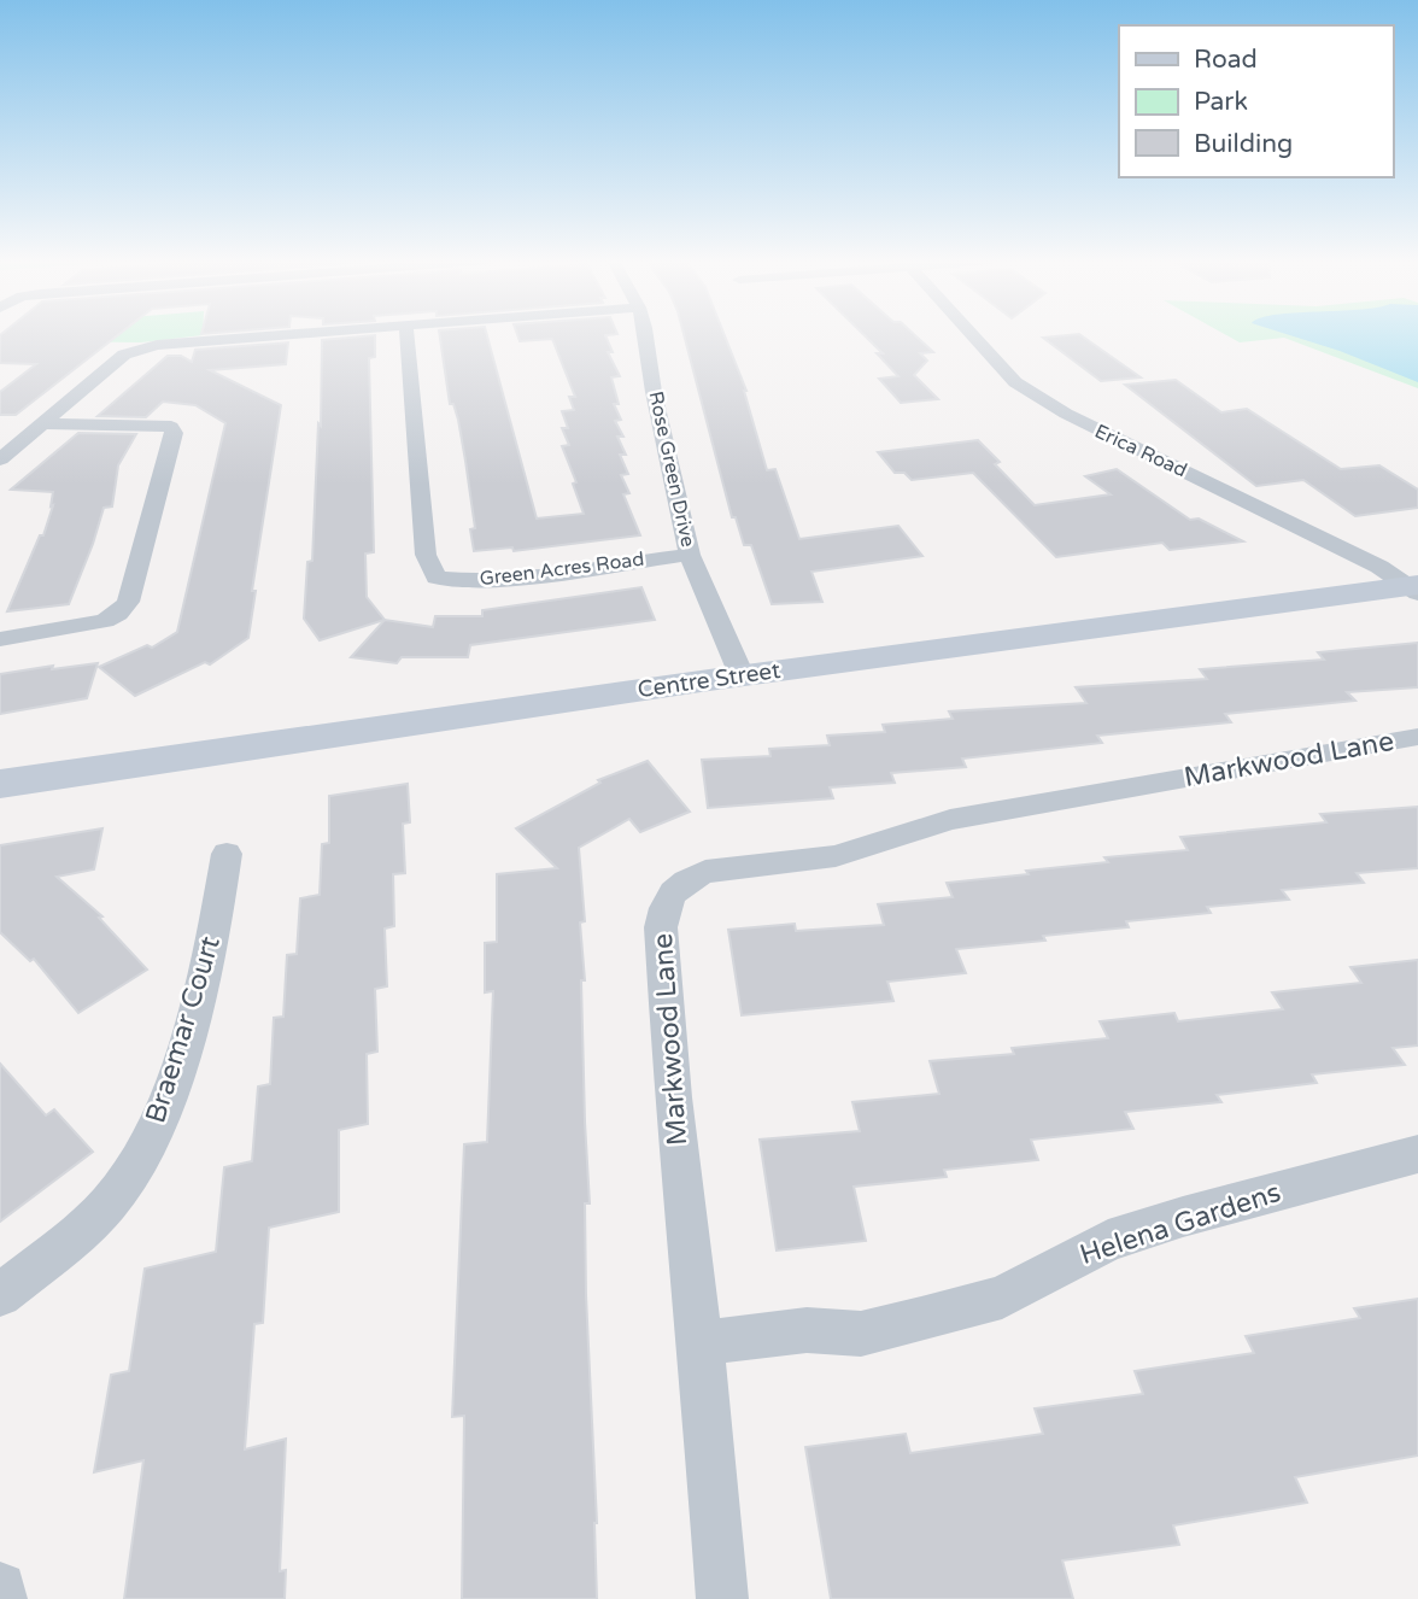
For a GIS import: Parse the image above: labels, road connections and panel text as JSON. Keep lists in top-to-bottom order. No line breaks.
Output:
{"streets":{"main road":["Centre Street"],"street":["Erica Road","Rose Green Drive","Green Acres Road","Markwood Lane","Braemar Court","Helena Gardens"]},"crossings":[["Erica Road","Centre Street"],["Rose Green Drive","Green Acres Road"],["Rose Green Drive","Centre Street"],["Markwood Lane","Helena Gardens"]],"legend":["Road","Park","Building"]}
